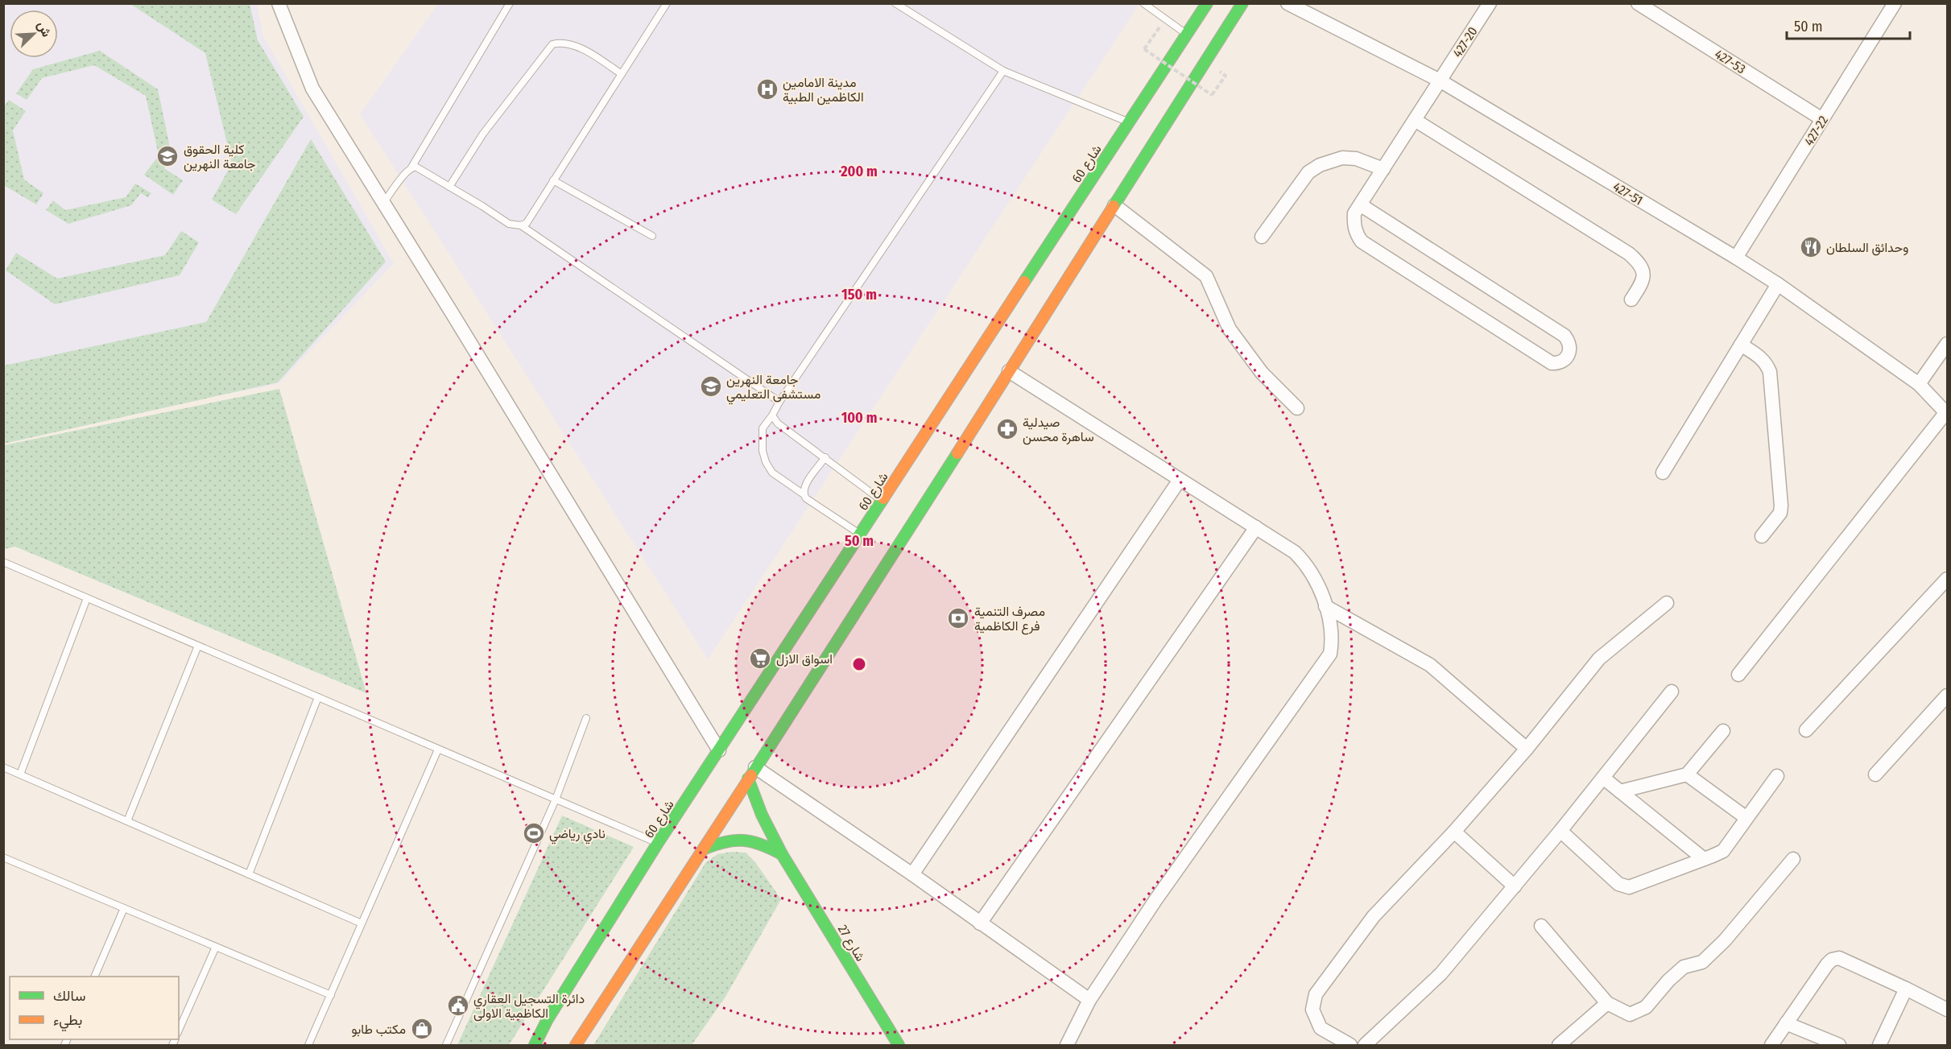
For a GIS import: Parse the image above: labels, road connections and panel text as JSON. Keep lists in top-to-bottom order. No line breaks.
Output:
{"streets":{"street":["427-20","427-53","427-22","شارع 60","427-51","شارع 27"]},"crossings":[["427-20","427-51"],["427-53","427-22"],["427-22","427-51"]],"places":{"hospital":["مدينة الامامين الكاظمين الطبية"],"school or university":["كلية الحقوق جامعة النهرين","جامعة النهرين مستشفى التعليمي"],"restaurant":["وحدائق السلطان"],"pharmacy":["صيدلية ساهرة محسن"],"bank":["مصرف التنمية فرع الكاظمية"],"supermarket":["اسواق الازل"],"sports":["نادي رياضي"],"public building":["دائرة التسجيل العقاري الكاظمية الاولى"],"shop":["مكتب طابو"]},"legend":["سالك","بطيء"],"scale_bar":"50 m","north":"top right","rings":["200 m","150 m","100 m","50 m"]}
